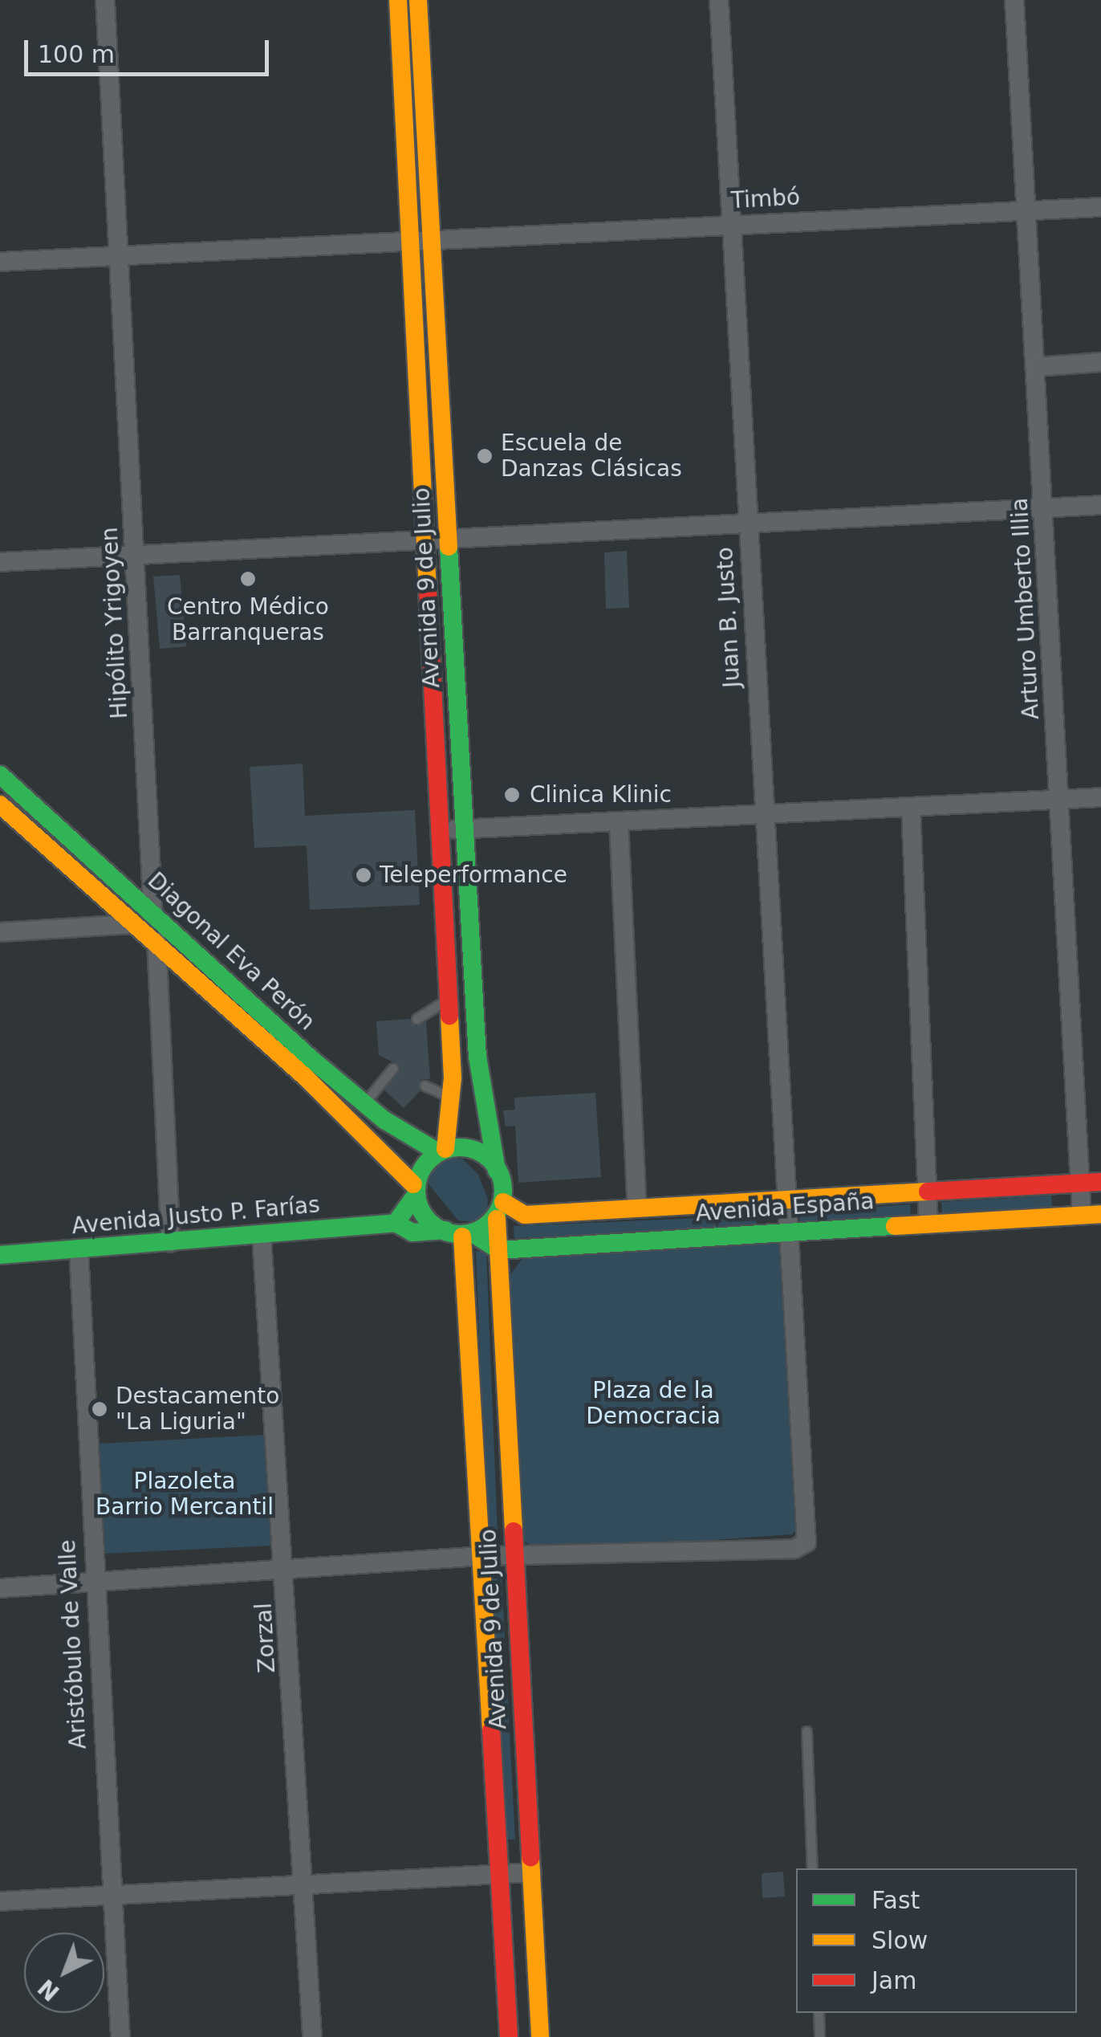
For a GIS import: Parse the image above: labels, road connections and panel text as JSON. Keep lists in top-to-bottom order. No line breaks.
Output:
{"streets":{"main road":["Avenida 9 de Julio","Diagonal Eva Perón","Avenida España","Avenida Justo P. Farías"],"street":["Timbó","Arturo Umberto Illia","Juan B. Justo","Hipólito Yrigoyen","Zorzal","Aristóbulo de Valle"]},"crossings":[["Timbó","Avenida 9 de Julio"],["Timbó","Arturo Umberto Illia"],["Timbó","Juan B. Justo"],["Timbó","Hipólito Yrigoyen"],["Avenida 9 de Julio","Juan B. Justo"],["Avenida 9 de Julio","Diagonal Eva Perón"],["Avenida 9 de Julio","Avenida España"],["Avenida 9 de Julio","Avenida Justo P. Farías"],["Arturo Umberto Illia","Avenida España"],["Juan B. Justo","Avenida España"],["Hipólito Yrigoyen","Diagonal Eva Perón"],["Hipólito Yrigoyen","Avenida Justo P. Farías"],["Diagonal Eva Perón","Avenida España"],["Diagonal Eva Perón","Avenida Justo P. Farías"],["Avenida España","Avenida Justo P. Farías"],["Avenida Justo P. Farías","Zorzal"],["Avenida Justo P. Farías","Aristóbulo de Valle"]],"parks":["Plaza de la Democracia","Plazoleta Barrio Mercantil"],"places":["Escuela de Danzas Clásicas","Centro Médico Barranqueras","Clinica Klinic","Teleperformance","Destacamento \"La Liguria\""],"legend":["Fast","Slow","Jam"],"scale_bar":"100 m","north":"bottom left"}
